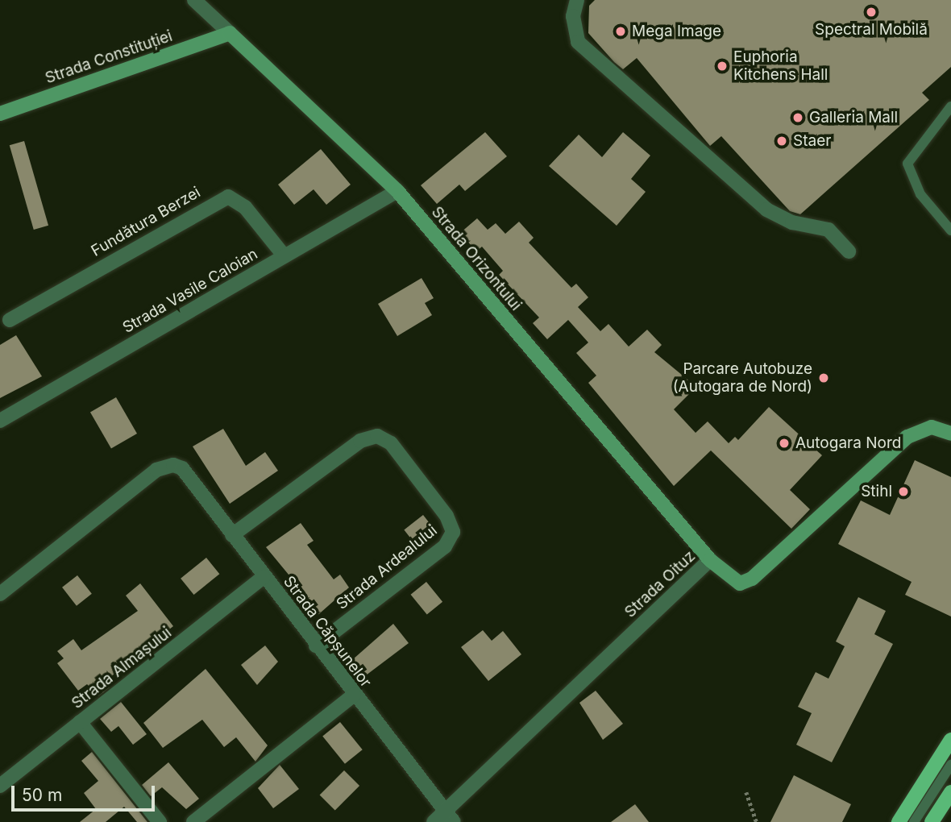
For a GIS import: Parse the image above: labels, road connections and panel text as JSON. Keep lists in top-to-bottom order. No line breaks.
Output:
{"streets":{"street":["Strada Constituției","Fundătura Berzei","Strada Orizontului","Strada Vasile Caloian","Strada Ardealului","Strada Oituz","Strada Căpșunelor","Strada Almașului"]},"crossings":[["Strada Constituției","Strada Orizontului"],["Fundătura Berzei","Strada Vasile Caloian"],["Strada Orizontului","Strada Vasile Caloian"],["Strada Orizontului","Strada Oituz"],["Strada Ardealului","Strada Căpșunelor"],["Strada Oituz","Strada Căpșunelor"],["Strada Căpșunelor","Strada Almașului"]],"places":["Spectral Mobilă","Mega Image","Euphoria Kitchens Hall","Galleria Mall","Staer","Parcare Autobuze (Autogara de Nord)","Autogara Nord","Stihl"],"scale_bar":"50 m"}
